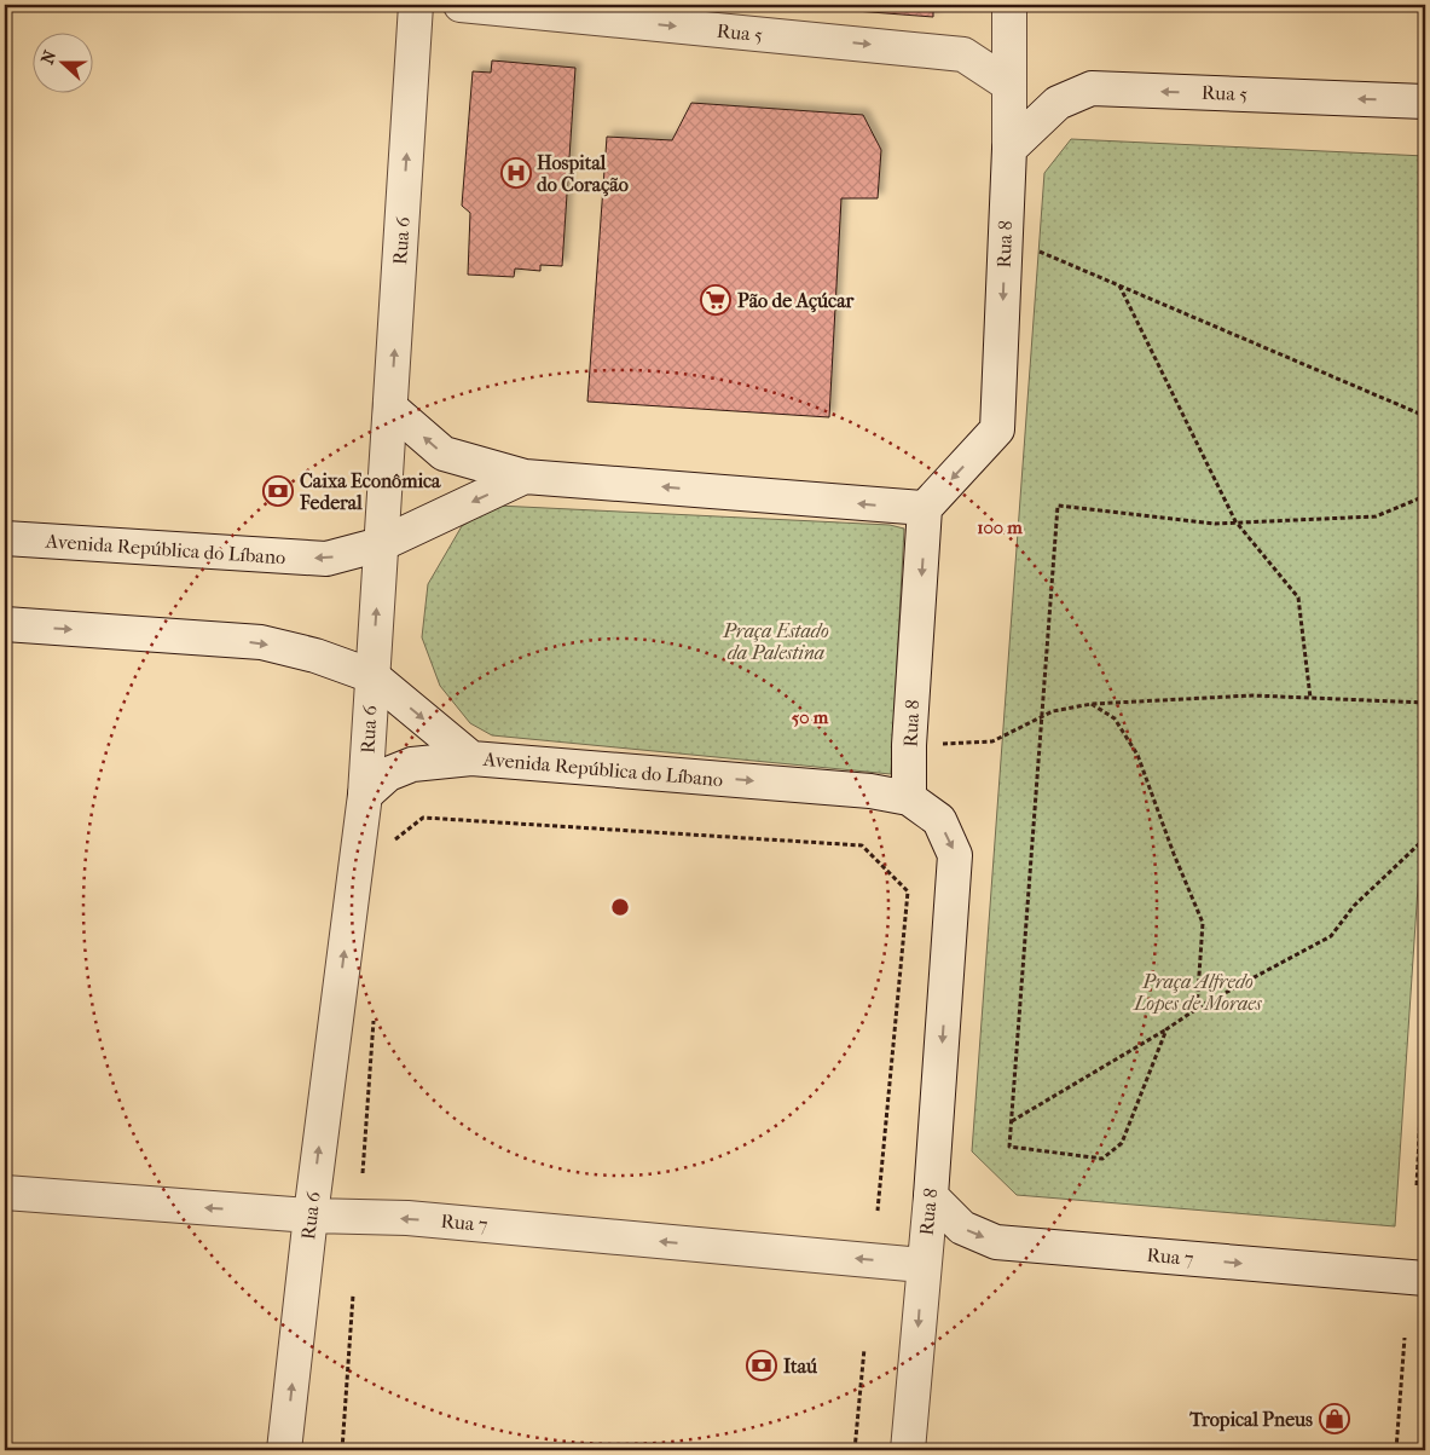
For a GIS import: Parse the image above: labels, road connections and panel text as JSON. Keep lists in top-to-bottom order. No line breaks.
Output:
{"streets":{"main road":["Rua 5","Rua 6","Rua 8","Avenida República do Líbano","Rua 7"]},"crossings":[["Rua 5","Rua 8"],["Rua 6","Avenida República do Líbano"],["Rua 6","Rua 7"],["Rua 8","Avenida República do Líbano"],["Rua 8","Rua 7"]],"one_way":["Rua 6","Rua 8"],"parks":["Praça Estado da Palestina","Praça Alfredo Lopes de Moraes"],"places":{"hospital":["Hospital do Coração"],"supermarket":["Pão de Açúcar"],"bank":["Caixa Econômica Federal","Itaú"],"shop":["Tropical Pneus"]},"north":"left","rings":["100 m","50 m"]}
